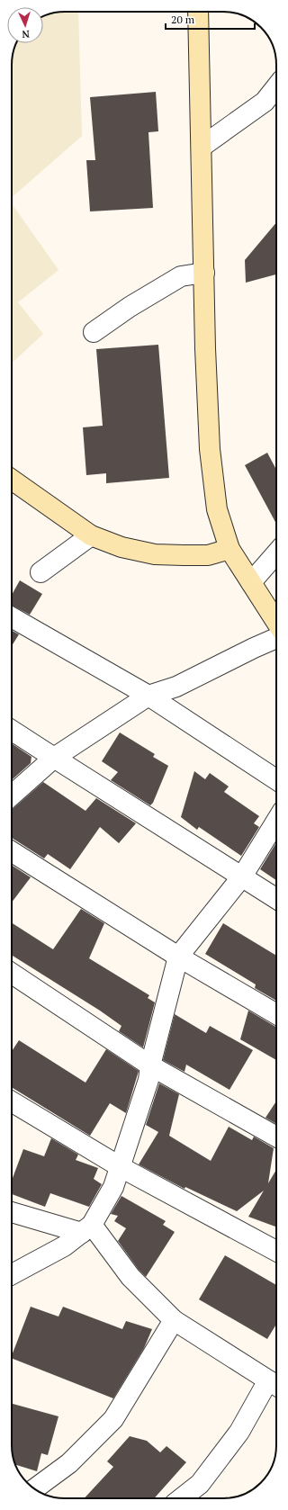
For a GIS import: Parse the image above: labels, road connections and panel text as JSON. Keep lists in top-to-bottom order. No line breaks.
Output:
{"scale_bar":"20 m","north":"bottom"}
